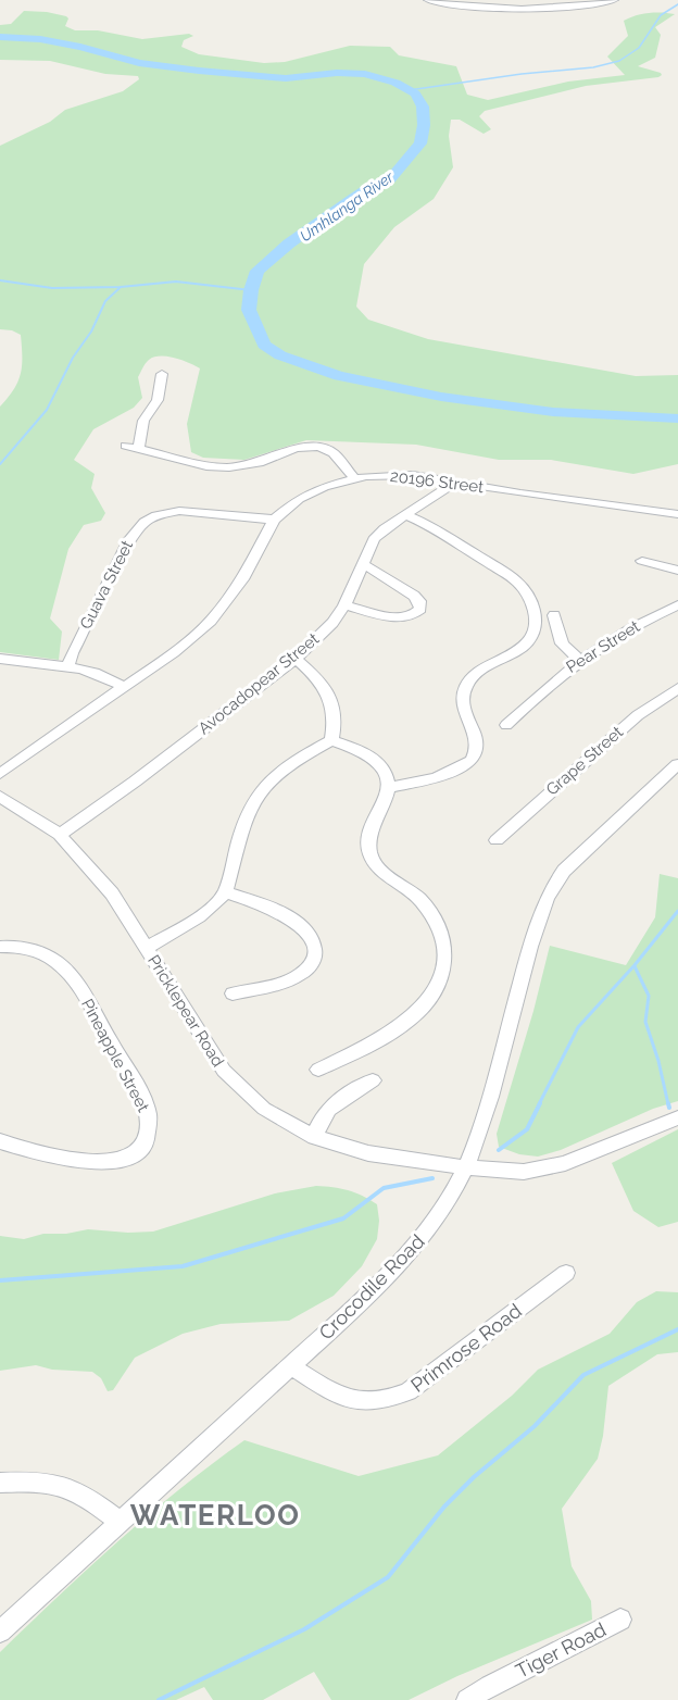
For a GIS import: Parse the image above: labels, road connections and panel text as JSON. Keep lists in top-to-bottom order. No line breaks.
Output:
{"streets":{"street":["20196 Street","Guava Street","Pear Street","Avocadopear Street","Grape Street","Pricklepear Road","Pineapple Street","Crocodile Road","Primrose Road","Tiger Road"]},"crossings":[["20196 Street","Guava Street"],["20196 Street","Avocadopear Street"],["Avocadopear Street","Pricklepear Road"],["Pricklepear Road","Crocodile Road"],["Crocodile Road","Primrose Road"]],"districts":["WATERLOO"],"water":["Umhlanga River"]}
